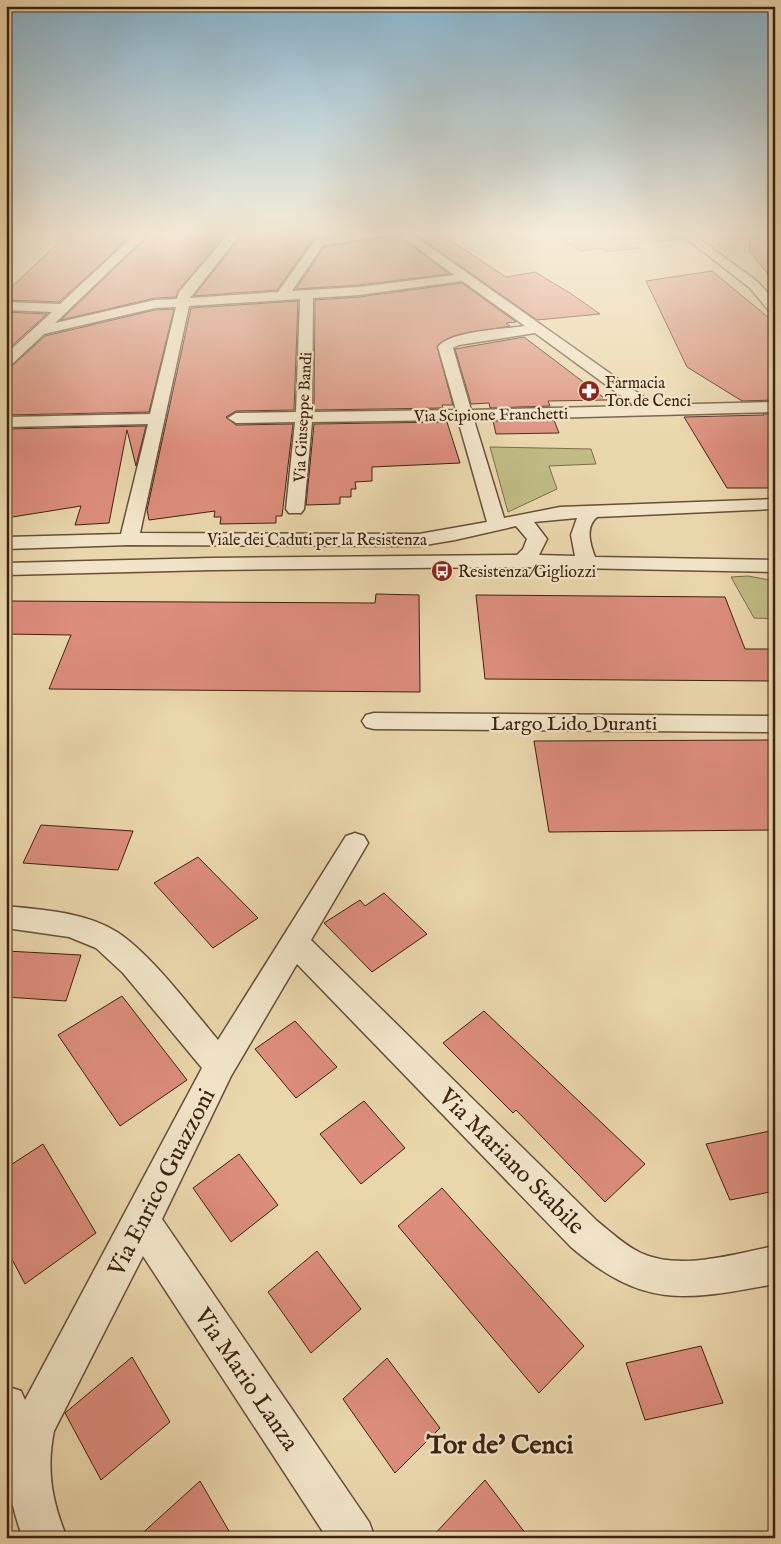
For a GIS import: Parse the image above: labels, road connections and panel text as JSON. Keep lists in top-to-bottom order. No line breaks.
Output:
{"streets":{"street":["Via Scipione Franchetti","Via Giuseppe Bandi","Viale dei Caduti per la Resistenza","Largo Lido Duranti","Via Mariano Stabile","Via Enrico Guazzoni","Via Mario Lanza"]},"crossings":[["Via Scipione Franchetti","Via Giuseppe Bandi"],["Via Mariano Stabile","Via Enrico Guazzoni"],["Via Enrico Guazzoni","Via Mario Lanza"]],"districts":["Tor de' Cenci"],"places":{"pharmacy":["Farmacia Tor de Cenci"],"bus stop":["Resistenza/Gigliozzi"]}}
